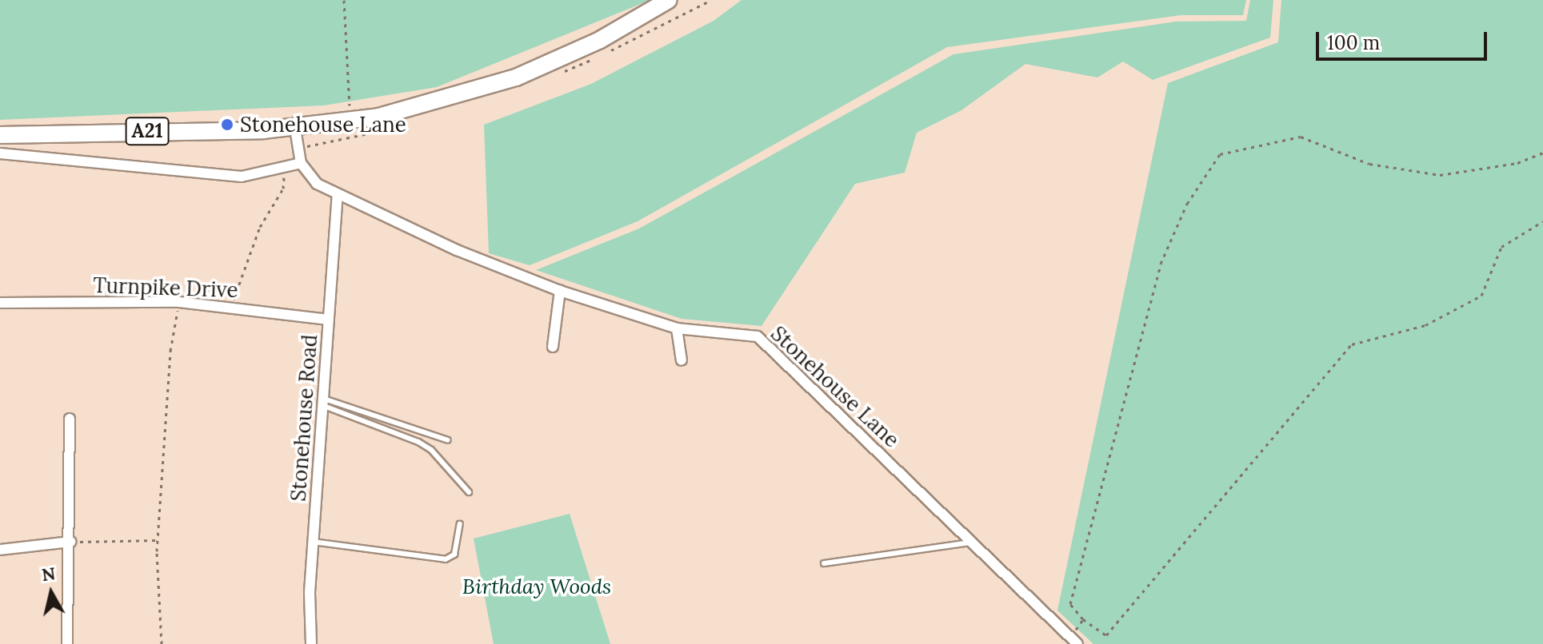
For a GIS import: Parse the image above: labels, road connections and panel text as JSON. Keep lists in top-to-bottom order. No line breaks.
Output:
{"streets":{"highway":["A21"],"street":["Turnpike Drive","Stonehouse Lane","Stonehouse Road"]},"crossings":[["Turnpike Drive","Stonehouse Road"],["Stonehouse Lane","Stonehouse Road"]],"parks":["Birthday Woods"],"places":["Stonehouse Lane"],"scale_bar":"100 m","north":"top"}
